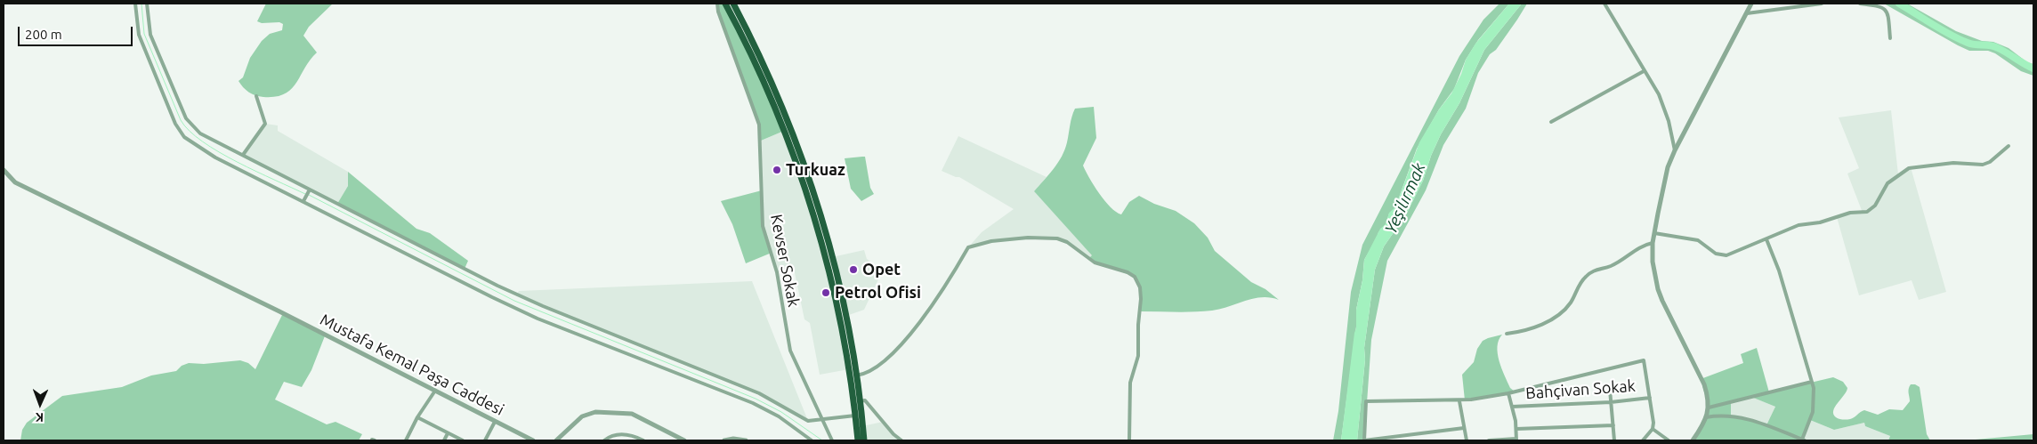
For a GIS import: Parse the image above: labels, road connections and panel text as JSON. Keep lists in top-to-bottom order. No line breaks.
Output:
{"streets":{"street":["Kevser Sokak","Mustafa Kemal Paşa Caddesi","Bahçivan Sokak"]},"water":["Yeşilırmak"],"places":["Turkuaz","Opet","Petrol Ofisi"],"scale_bar":"200 m","north":"bottom"}
